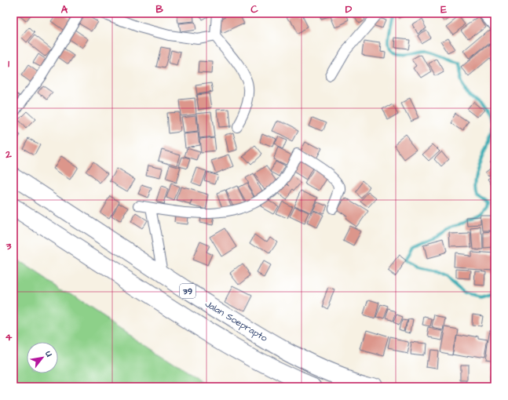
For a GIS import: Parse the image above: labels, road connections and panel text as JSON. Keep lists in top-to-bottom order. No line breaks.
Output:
{"streets":{"highway":["39","Jalan Soeprapto"]},"north":"top right","grid":{"columns":["A","B","C","D","E"],"rows":["1","2","3","4"]}}
